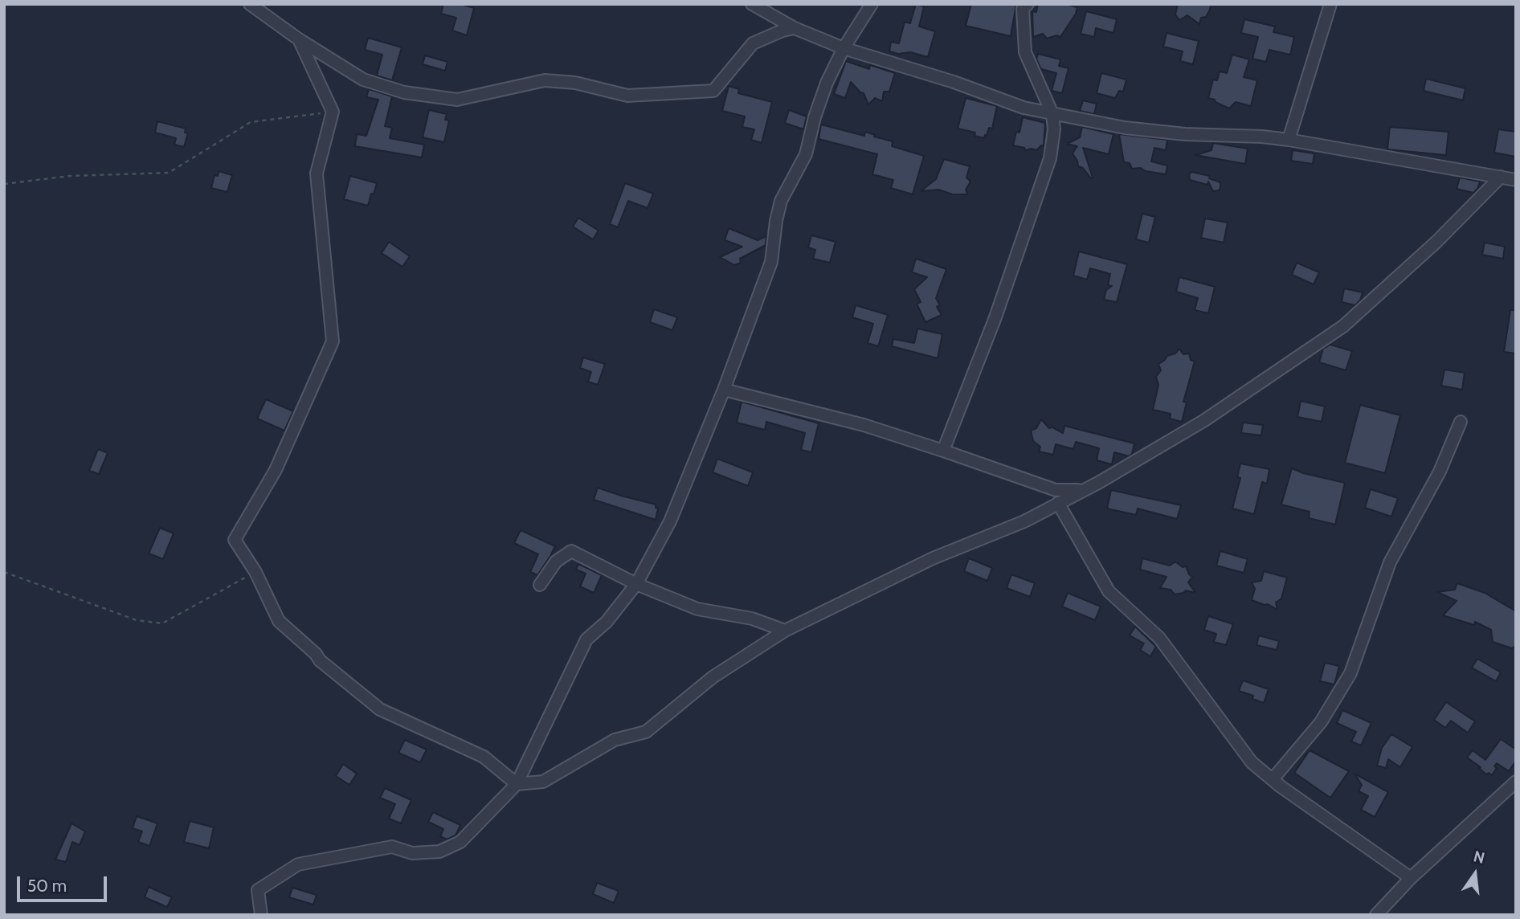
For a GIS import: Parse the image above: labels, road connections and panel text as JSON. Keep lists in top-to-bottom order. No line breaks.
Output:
{"scale_bar":"50 m","north":"top"}
